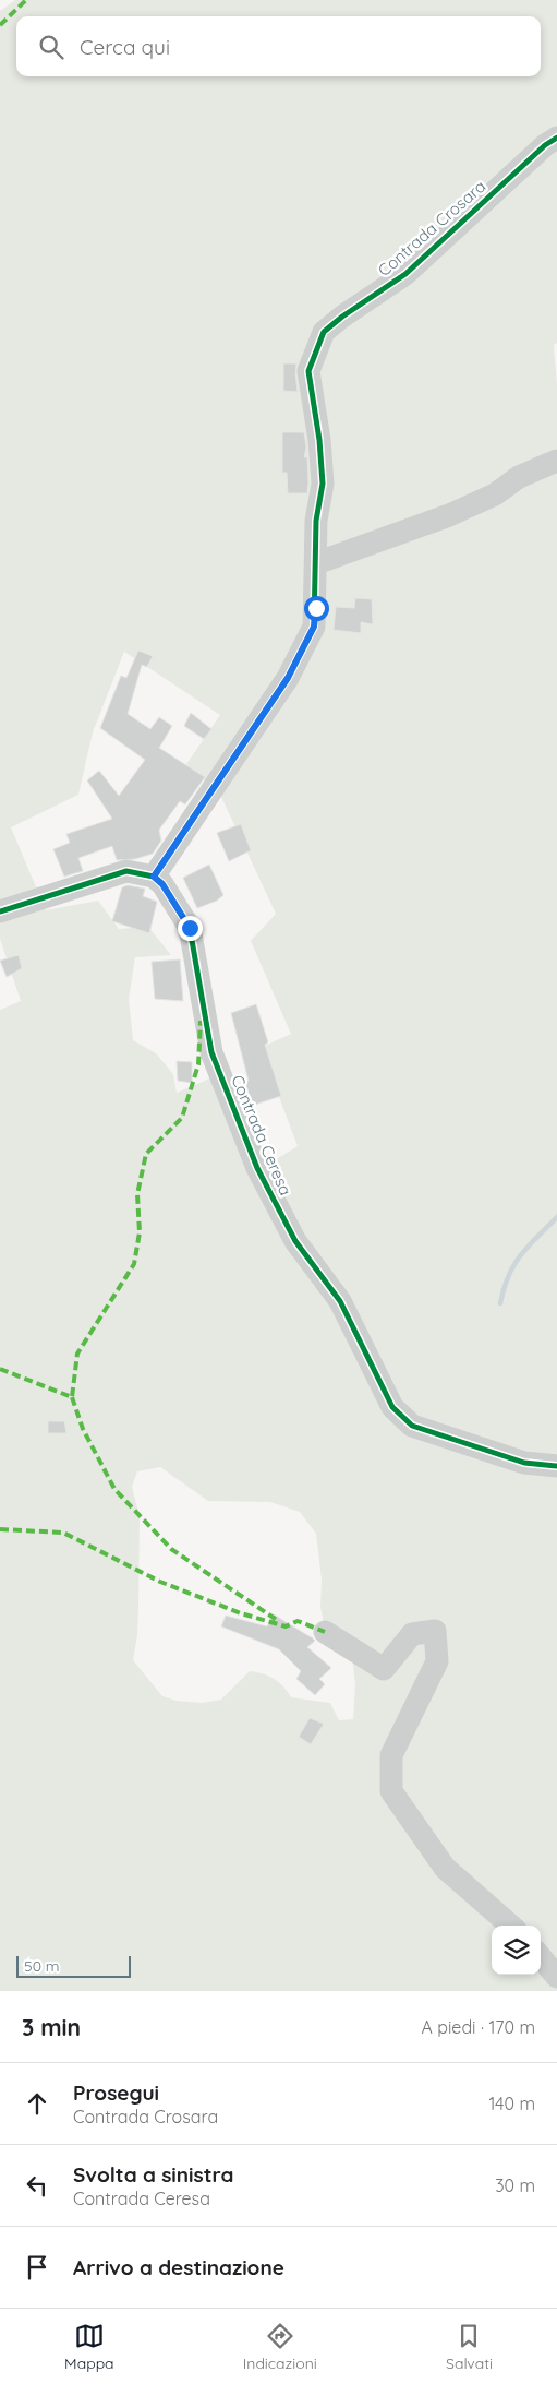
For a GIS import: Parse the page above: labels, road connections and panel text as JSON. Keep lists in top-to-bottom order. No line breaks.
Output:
{"streets":{"street":["Contrada Crosara","Contrada Ceresa"]},"crossings":[["Contrada Crosara","Contrada Ceresa"]],"scale_bar":"50 m","page":{"search":"Cerca qui","scale":"50 m","heading":["3 min","A piedi · 170 m"],"list":[["Prosegui","Contrada Crosara","140 m"],["Svolta a sinistra","Contrada Ceresa","30 m"],"Arrivo a destinazione"],"nav":["Mappa","Indicazioni","Salvati"]}}
